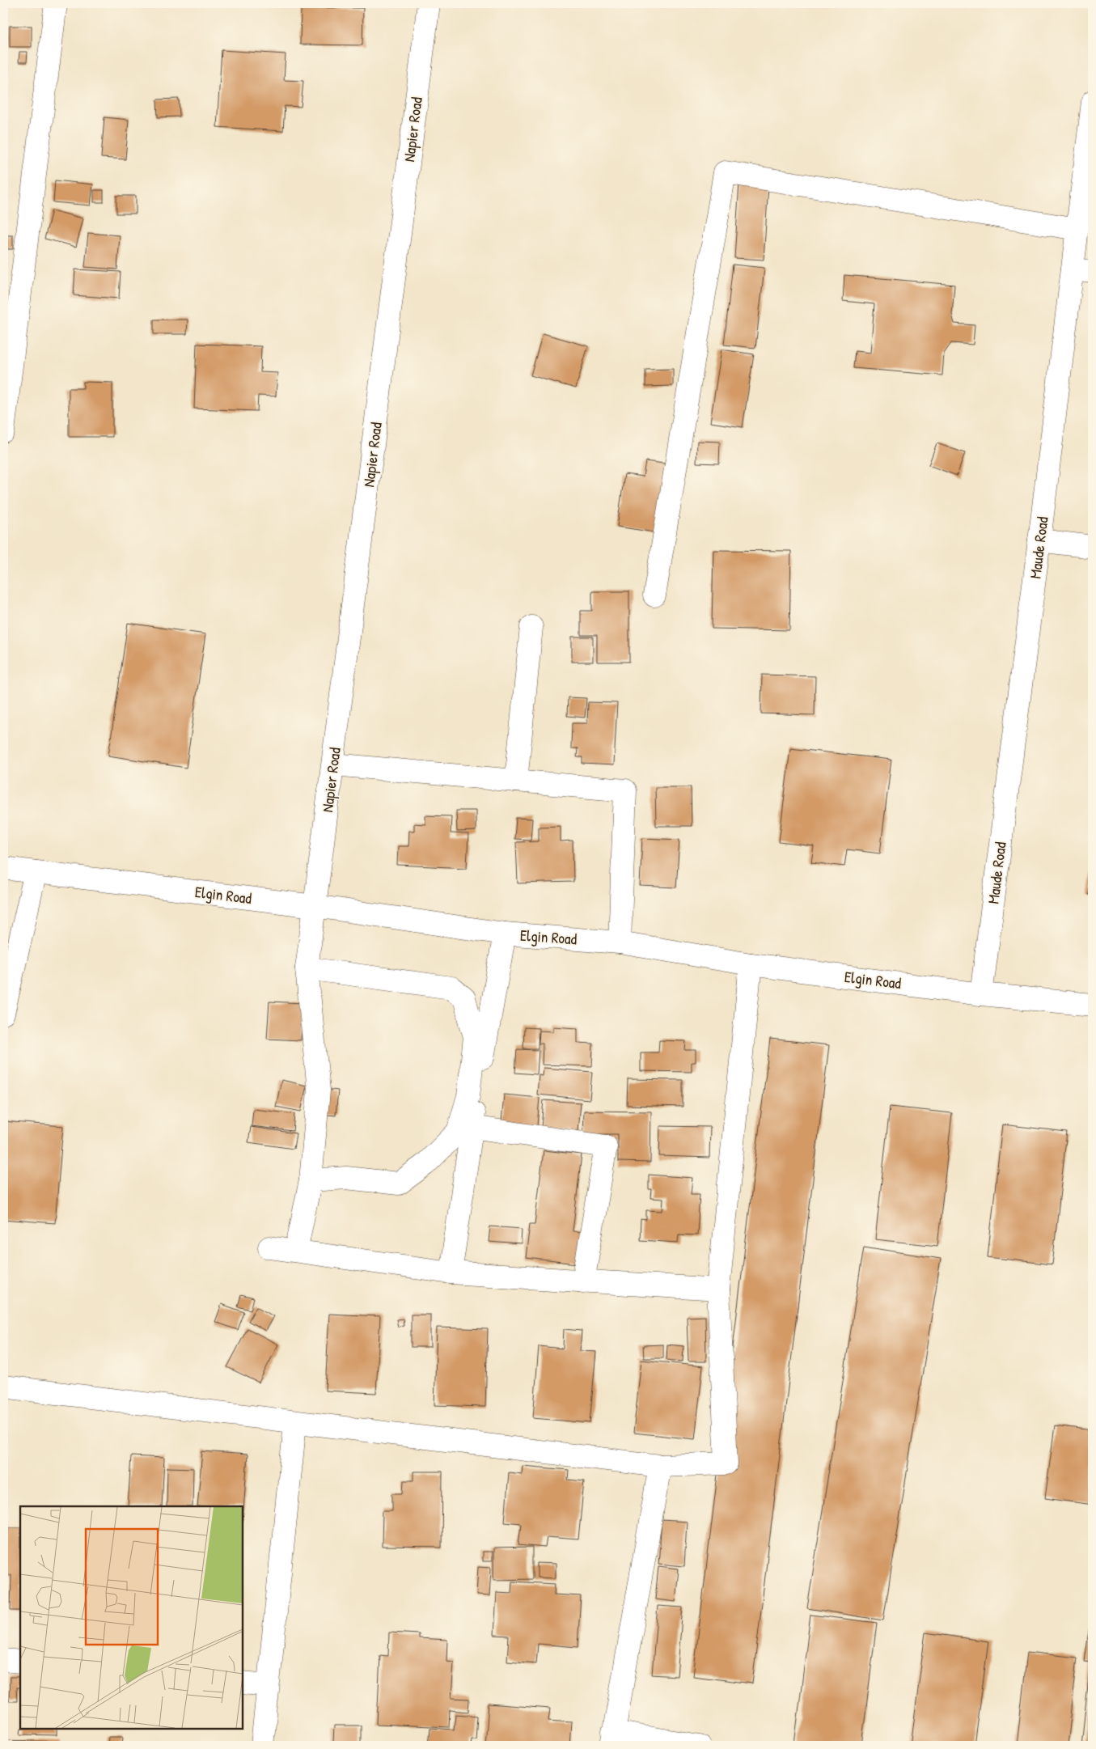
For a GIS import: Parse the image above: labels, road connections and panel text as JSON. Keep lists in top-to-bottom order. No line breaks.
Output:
{"streets":{"street":["Napier Road","Maude Road","Elgin Road"]},"crossings":[["Napier Road","Elgin Road"],["Maude Road","Elgin Road"]]}
